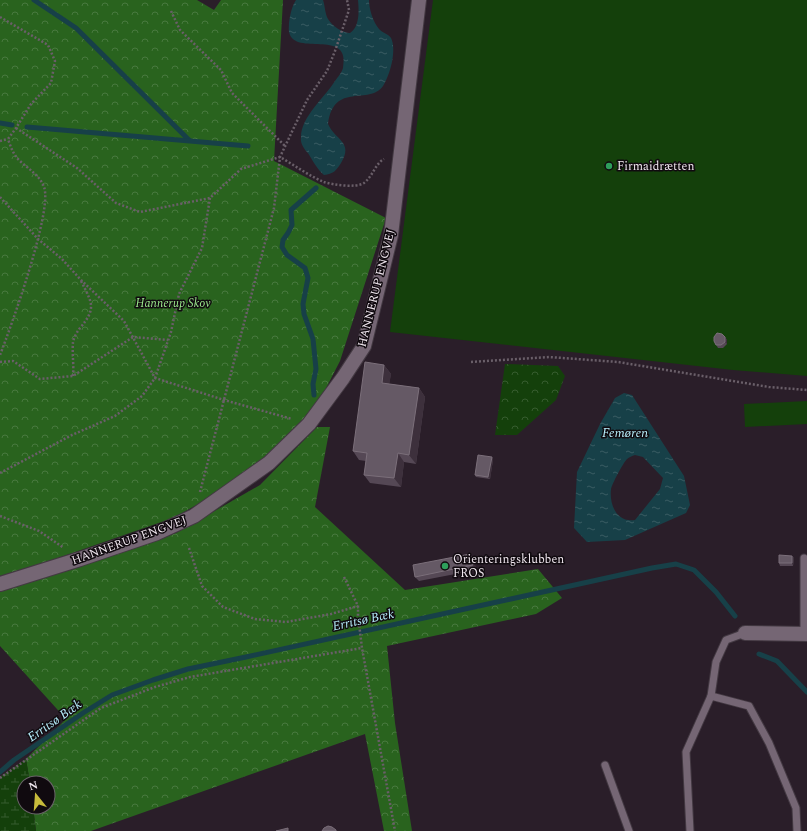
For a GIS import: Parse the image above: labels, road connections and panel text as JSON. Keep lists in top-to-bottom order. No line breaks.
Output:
{"streets":{"street":["HANNERUP ENGVEJ"]},"water":["Femøren","Erritsø Bæk"],"parks":["Hannerup Skov"],"places":["Firmaidrætten","Orienteringsklubben FROS"],"north":"top"}
